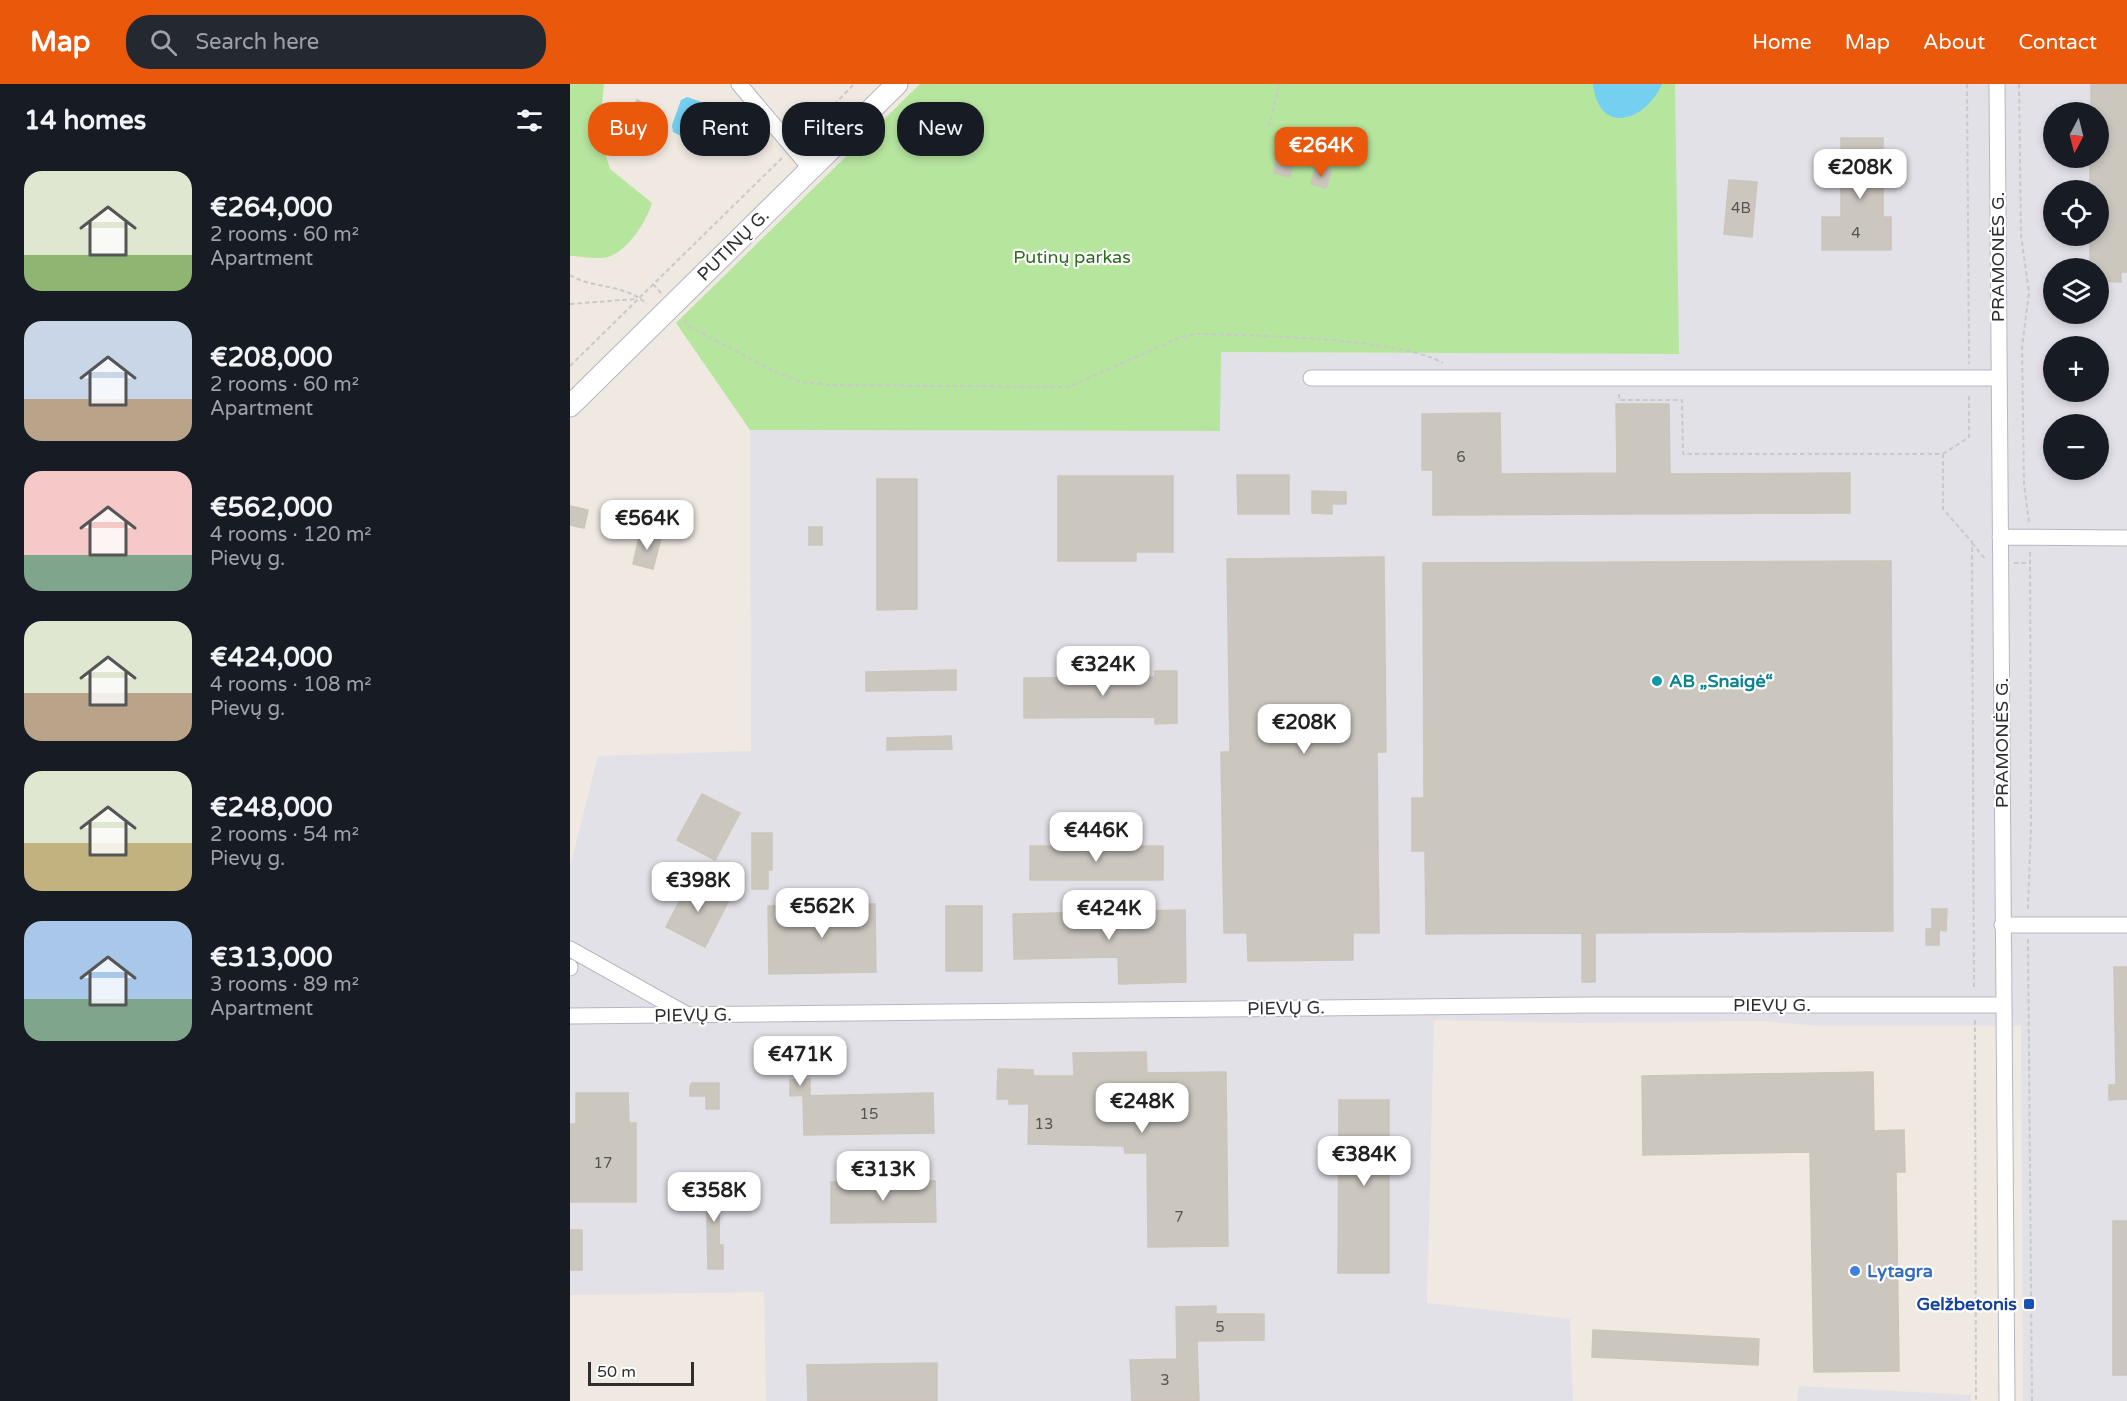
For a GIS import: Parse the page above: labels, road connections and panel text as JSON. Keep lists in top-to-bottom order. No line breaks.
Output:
{"streets":{"main road":["PUTINŲ G."],"street":["PRAMONĖS G.","PIEVŲ G."]},"crossings":[["PRAMONĖS G.","PIEVŲ G."]],"parks":["Putinų parkas"],"places":{"other":["AB „Snaigė“","Lytagra"],"transit":["Gelžbetonis"]},"house_numbers":["4B","4","6","15","13","17","7","5","3"],"scale_bar":"50 m","north":"bottom","page":{"header":"Map","search":"Search here","nav":["Home","Map","About","Contact"],"heading":"14 homes","map_buttons":["+","−"],"chip":["Buy","Rent","Filters","New"],"price":["€264K","€208K","€564K","€324K","€208K","€446K","€398K","€562K","€424K","€471K","€248K","€384K","€313K","€358K"],"list":[{"name":"€264,000","note":"2 rooms · 60 m² · Apartment"},{"name":"€208,000","note":"2 rooms · 60 m² · Apartment"},{"name":"€562,000","note":"4 rooms · 120 m² · Pievų g."},{"name":"€424,000","note":"4 rooms · 108 m² · Pievų g."},{"name":"€248,000","note":"2 rooms · 54 m² · Pievų g."},{"name":"€313,000","note":"3 rooms · 89 m² · Apartment"}],"scale":"50 m"}}
